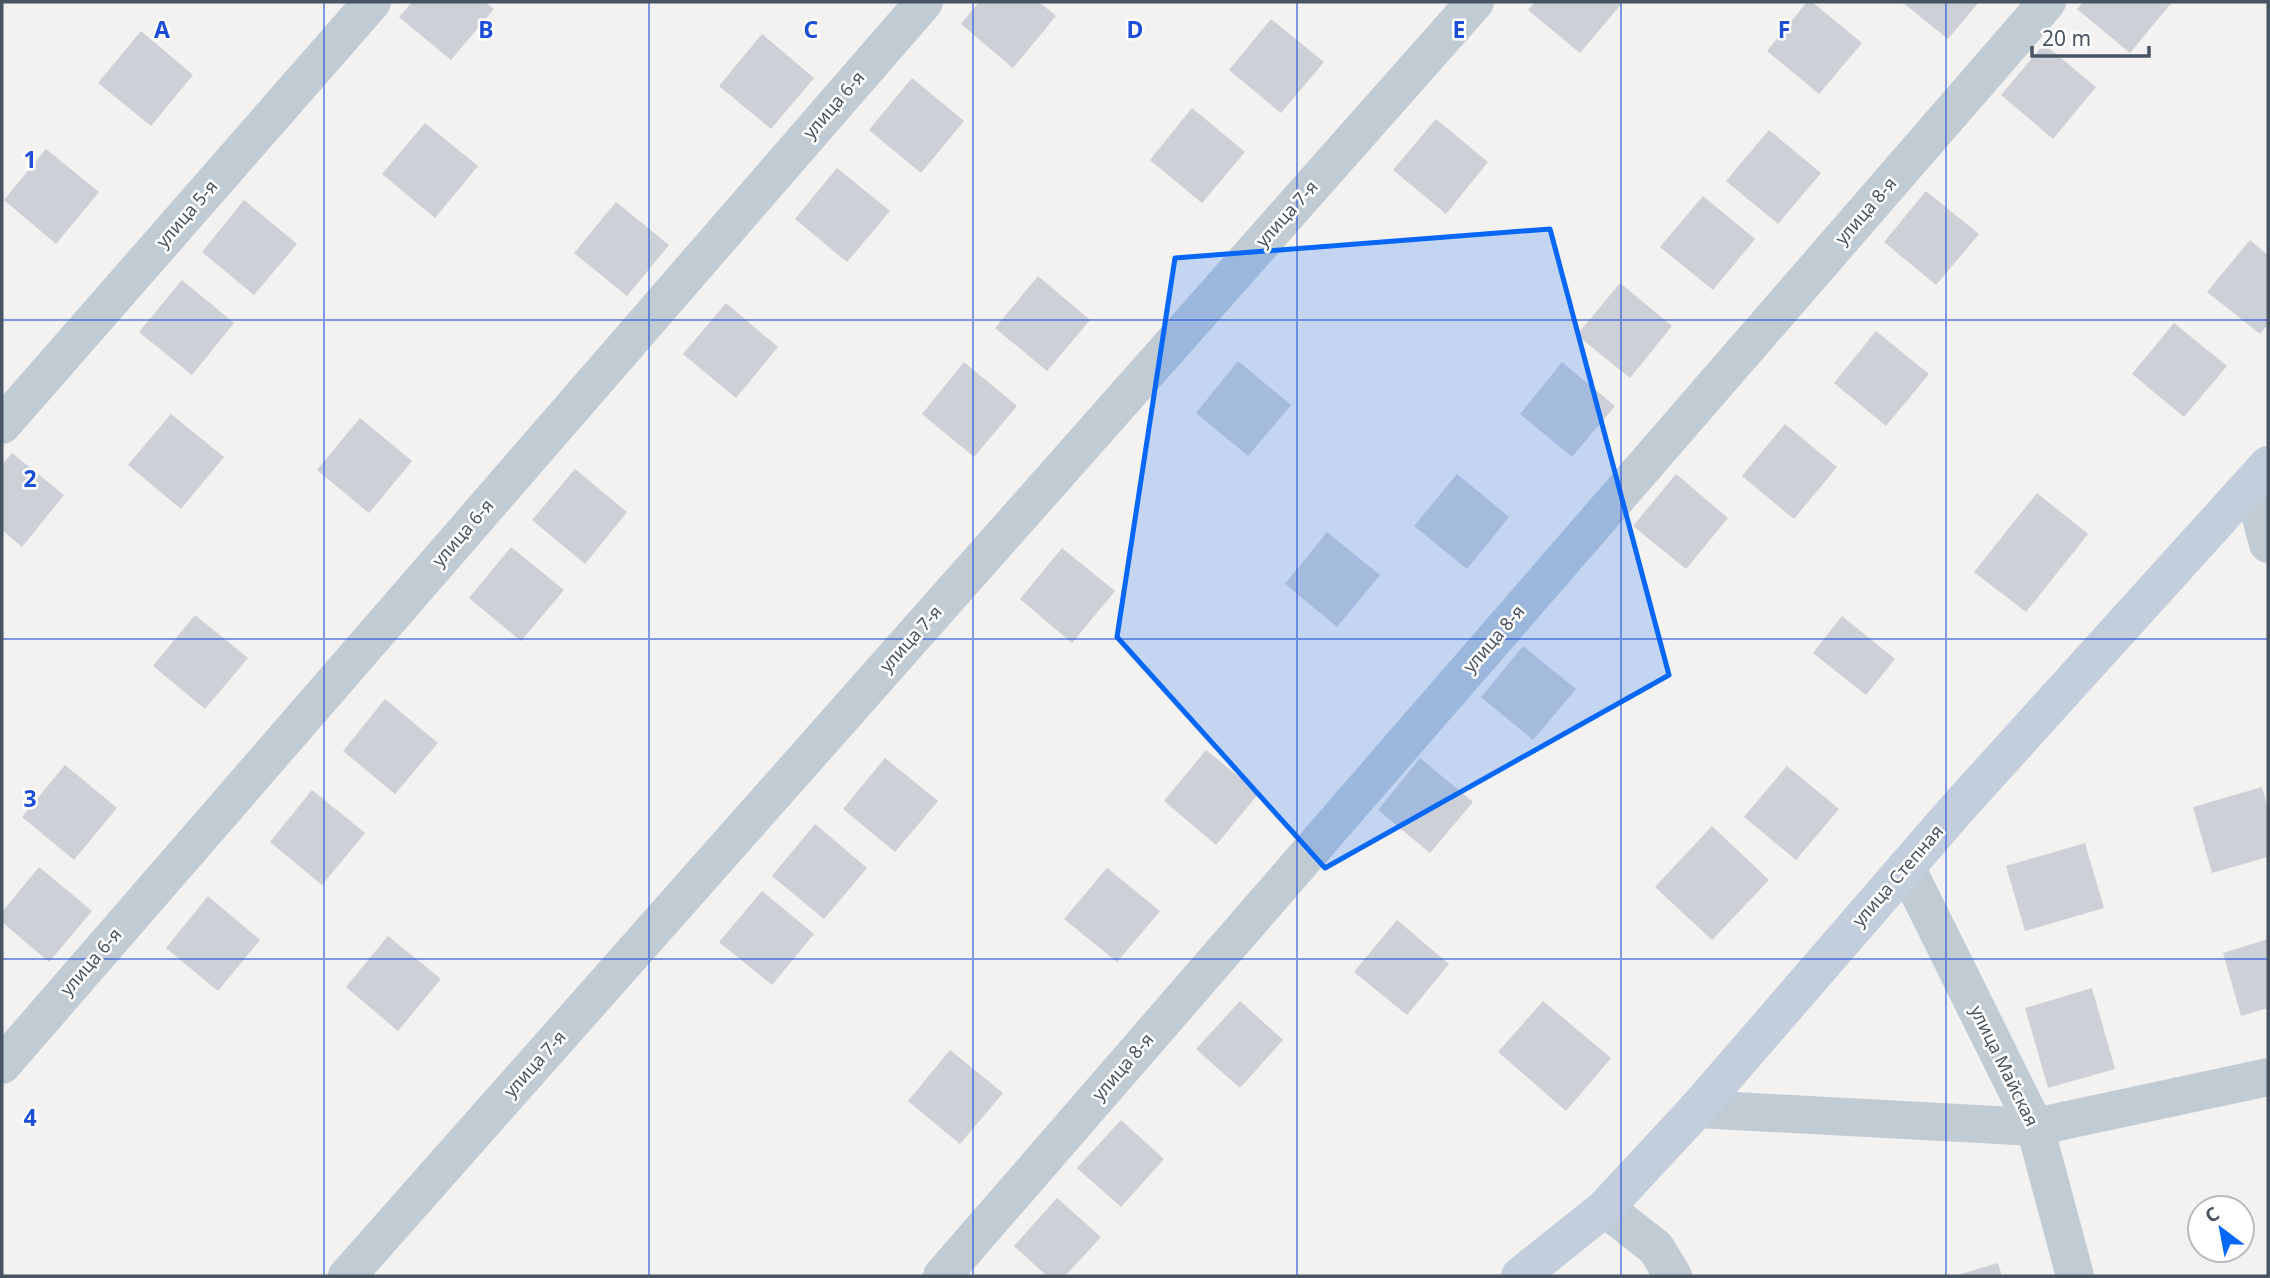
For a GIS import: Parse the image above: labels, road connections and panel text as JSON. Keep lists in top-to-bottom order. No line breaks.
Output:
{"streets":{"street":["улица 6-я","улица 8-я","улица 5-я","улица 7-я","улица Степная","улица Майская"]},"crossings":[["улица Степная","улица Майская"]],"scale_bar":"20 m","north":"top left","grid":{"columns":["A","B","C","D","E","F"],"rows":["1","2","3","4"]}}
